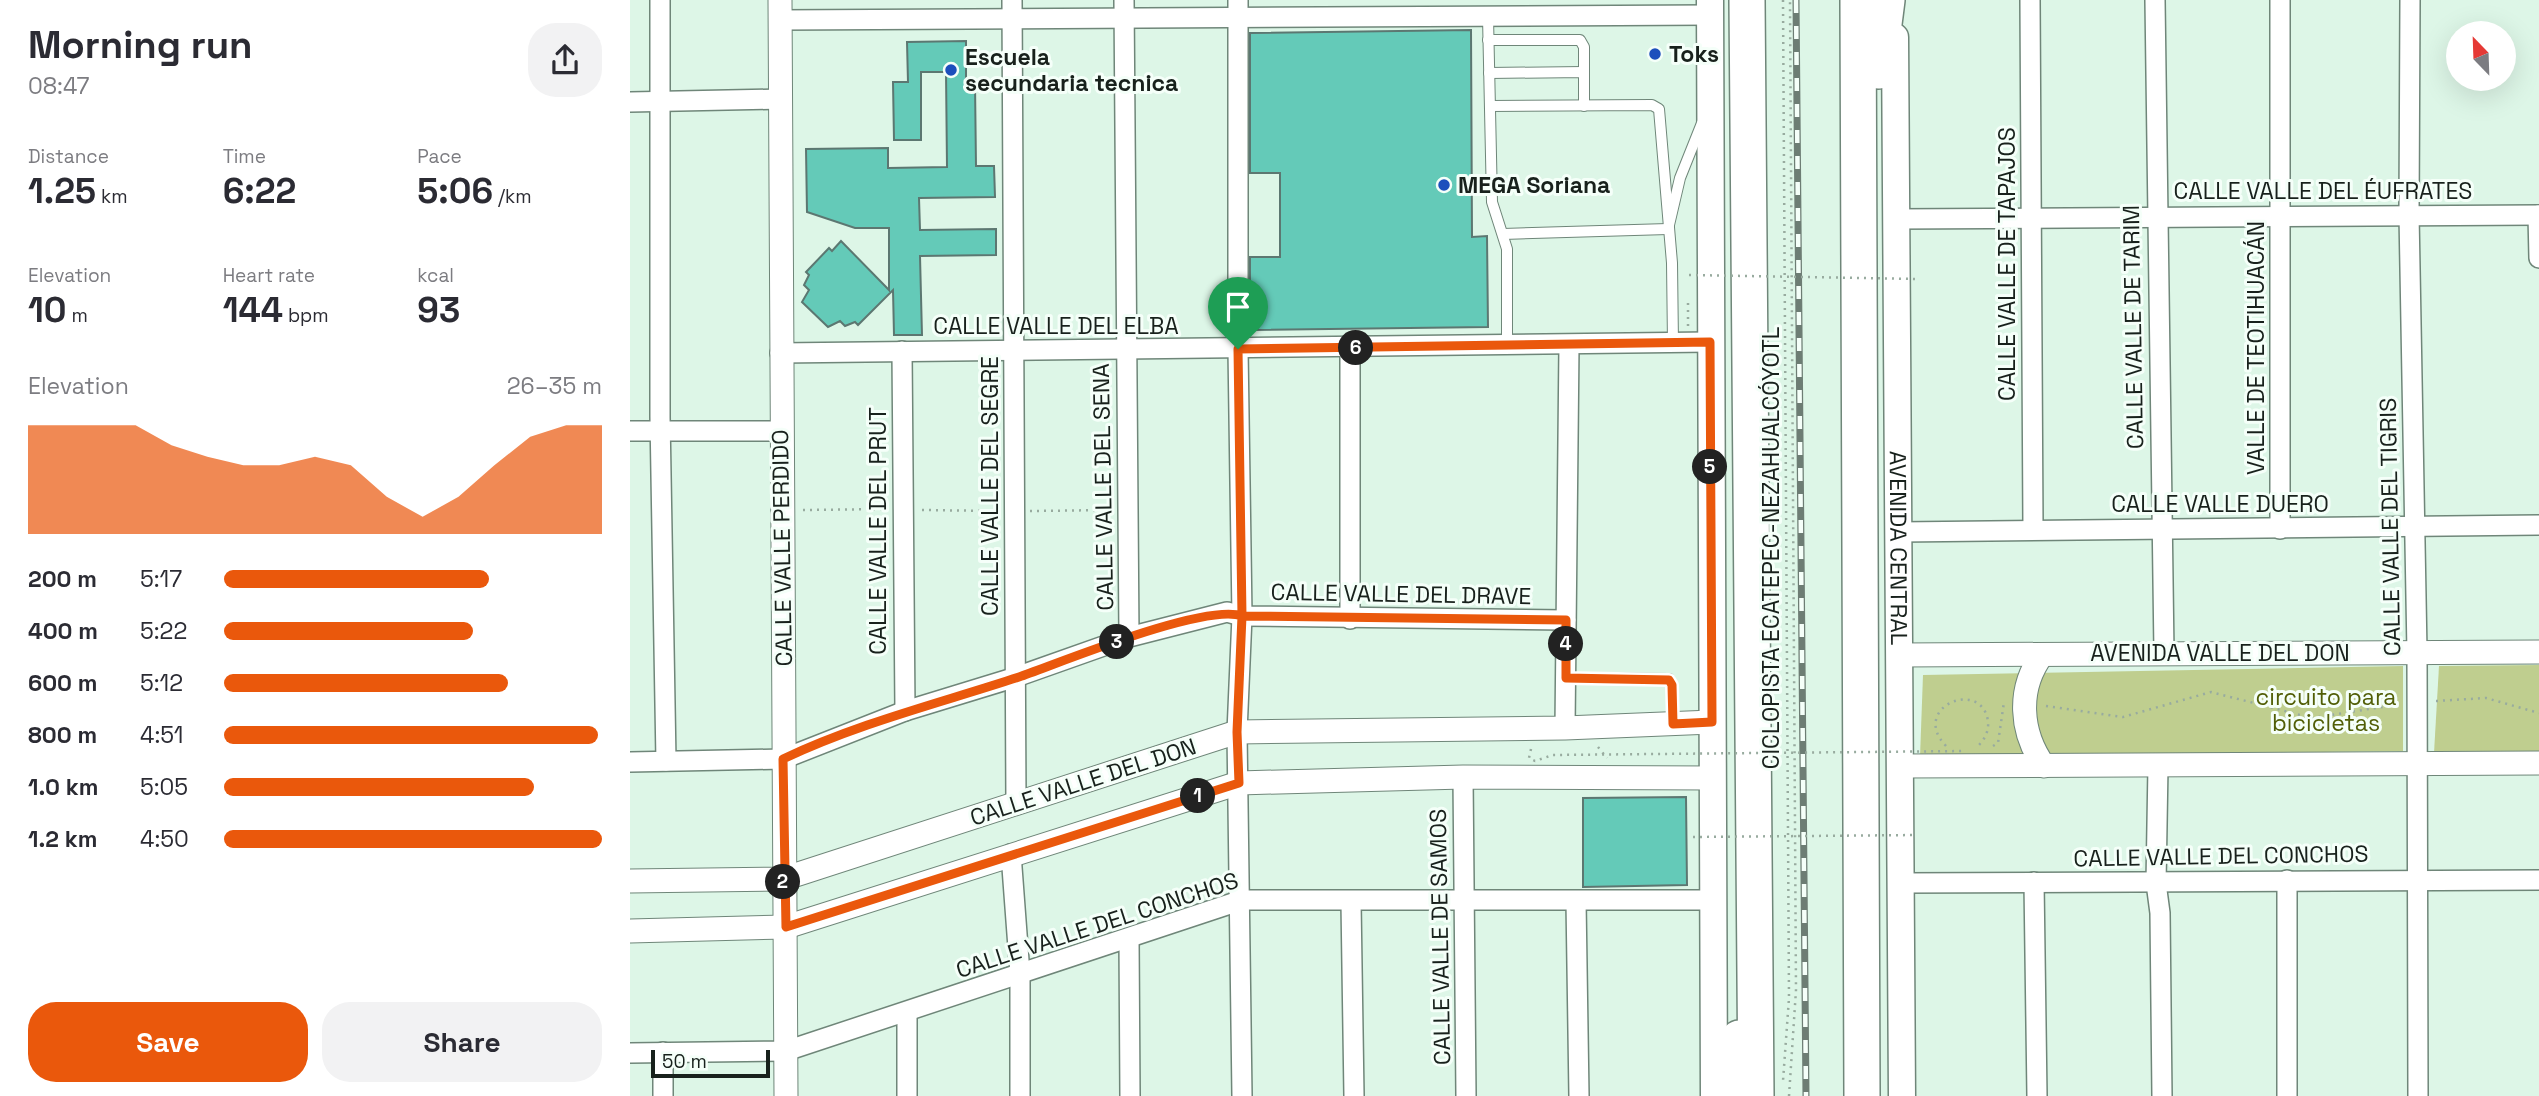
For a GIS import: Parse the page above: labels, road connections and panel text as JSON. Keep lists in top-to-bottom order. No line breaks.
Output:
{"streets":{"highway":["AVENIDA CENTRAL"],"street":["CALLE VALLE DEL ÉUFRATES","CALLE VALLE DE TAPAJOS","CALLE VALLE DEL ELBA","CALLE VALLE DE TARIM","VALLE DE TEOTIHUACÁN","CALLE VALLE DEL SEGRE","CALLE VALLE DEL SENA","CALLE VALLE DUERO","CALLE VALLE DEL TIGRIS","CALLE VALLE DEL PRUT","CALLE VALLE PERDIDO","CALLE VALLE DEL DRAVE","AVENIDA VALLE DEL DON","CALLE VALLE DEL DON","CALLE VALLE DEL CONCHOS","CALLE VALLE DE SAMOS"],"path":["CICLOPISTA ECATEPEC-NEZAHUALCÓYOTL"]},"crossings":[["CALLE VALLE DEL ÉUFRATES","CALLE VALLE DE TAPAJOS"],["CALLE VALLE DEL ÉUFRATES","CALLE VALLE DE TARIM"],["CALLE VALLE DEL ÉUFRATES","VALLE DE TEOTIHUACÁN"],["CALLE VALLE DEL ÉUFRATES","CALLE VALLE DEL TIGRIS"],["CALLE VALLE DEL ÉUFRATES","AVENIDA CENTRAL"],["CALLE VALLE DE TAPAJOS","CALLE VALLE DUERO"],["CALLE VALLE DEL ELBA","CALLE VALLE DEL SEGRE"],["CALLE VALLE DEL ELBA","CALLE VALLE DEL SENA"],["CALLE VALLE DEL ELBA","CALLE VALLE DEL PRUT"],["CALLE VALLE DEL ELBA","CALLE VALLE PERDIDO"],["CALLE VALLE DE TARIM","CALLE VALLE DUERO"],["CALLE VALLE DE TARIM","AVENIDA VALLE DEL DON"],["VALLE DE TEOTIHUACÁN","CALLE VALLE DUERO"],["CALLE VALLE DEL SEGRE","CALLE VALLE DEL DRAVE"],["CALLE VALLE DEL SEGRE","CALLE VALLE DEL DON"],["CALLE VALLE DEL SENA","CALLE VALLE DEL DRAVE"],["CALLE VALLE DUERO","CALLE VALLE DEL TIGRIS"],["CALLE VALLE DUERO","AVENIDA CENTRAL"],["CALLE VALLE DEL TIGRIS","AVENIDA VALLE DEL DON"],["CALLE VALLE DEL TIGRIS","CALLE VALLE DEL CONCHOS"],["CALLE VALLE DEL PRUT","CALLE VALLE DEL DRAVE"],["CALLE VALLE PERDIDO","CALLE VALLE DEL DRAVE"],["CALLE VALLE PERDIDO","CALLE VALLE DEL DON"],["CALLE VALLE PERDIDO","CALLE VALLE DEL CONCHOS"],["AVENIDA CENTRAL","AVENIDA VALLE DEL DON"],["AVENIDA CENTRAL","CALLE VALLE DEL CONCHOS"],["CALLE VALLE DEL DON","CALLE VALLE DE SAMOS"],["CALLE VALLE DEL CONCHOS","CALLE VALLE DE SAMOS"]],"parks":["circuito para bicicletas"],"places":["Toks","Escuela secundaria tecnica","MEGA Soriana"],"scale_bar":"50 m","north":"top left","page":{"heading":["Morning run","08:47"],"stats":[["Distance","1.25 km"],["Time","6:22"],["Pace","5:06 /km"],["Elevation","10 m"],["Heart rate","144 bpm"],["kcal","93"]],"pins":["6","5","3","4","1","2"],"chart":["Elevation","26–35 m"],"list":[{"name":"200 m","note":"5:17"},{"name":"400 m","note":"5:22"},{"name":"600 m","note":"5:12"},{"name":"800 m","note":"4:51"},{"name":"1.0 km","note":"5:05"},{"name":"1.2 km","note":"4:50"}],"buttons":["Save","Share"],"scale":"50 m"}}
